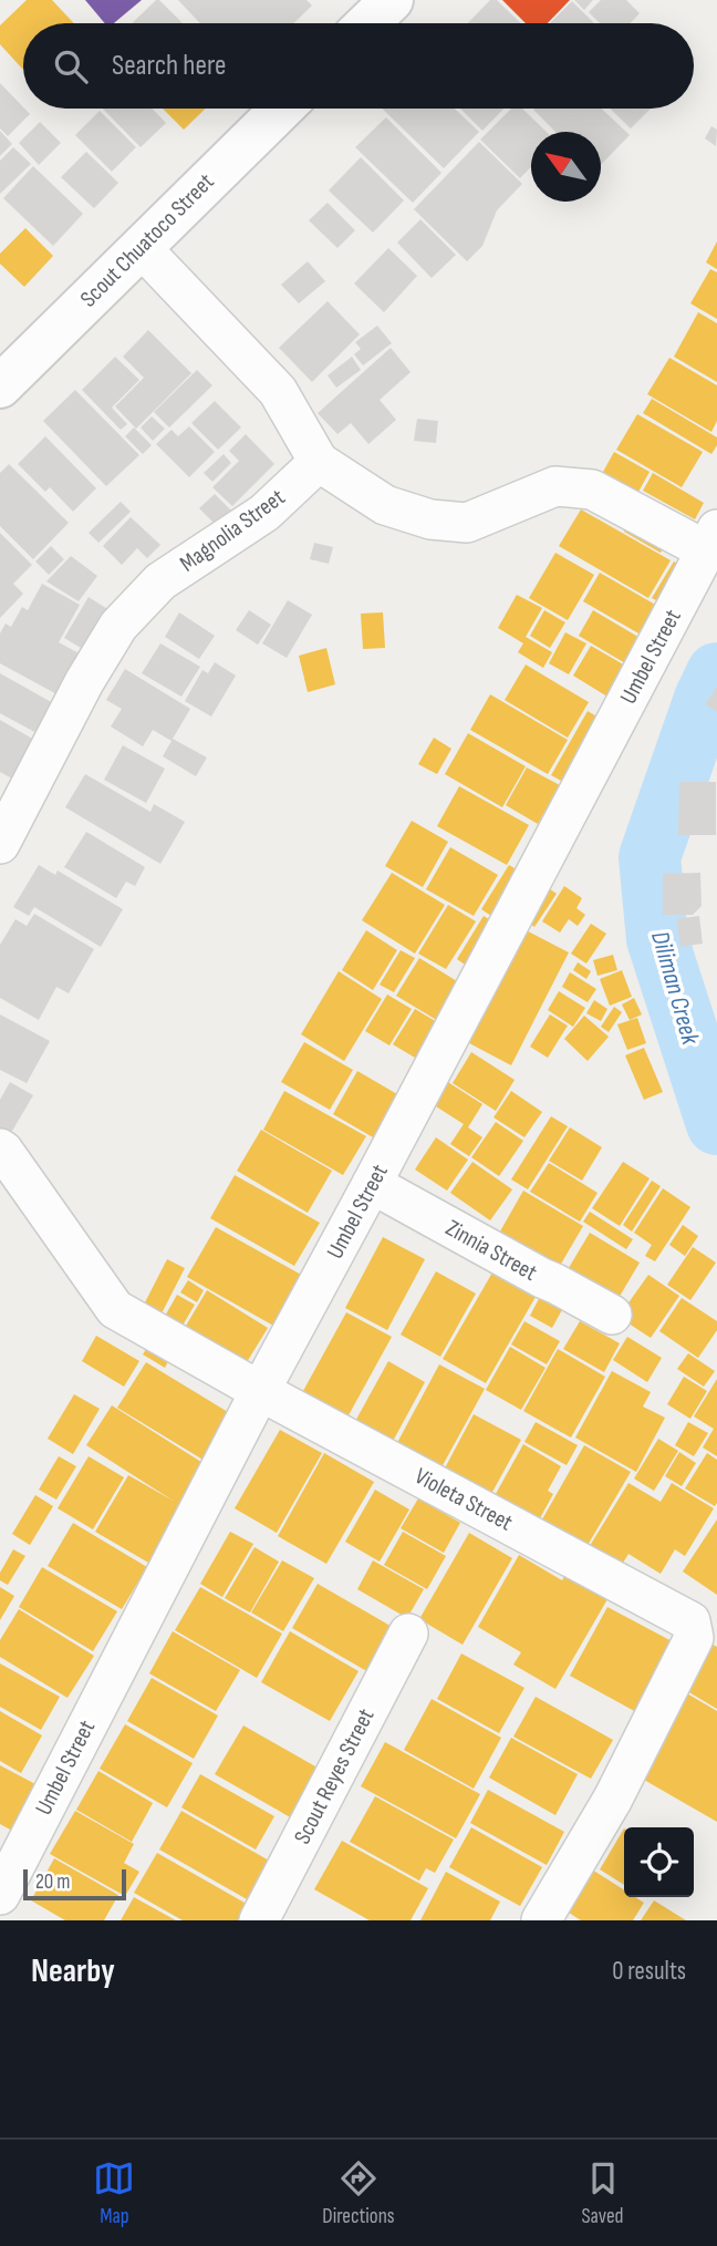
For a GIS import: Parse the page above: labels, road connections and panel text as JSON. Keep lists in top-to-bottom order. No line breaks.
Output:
{"streets":{"street":["Scout Chuatoco Street","Magnolia Street","Umbel Street","Zinnia Street","Violeta Street","Scout Reyes Street"]},"crossings":[["Umbel Street","Zinnia Street"],["Umbel Street","Violeta Street"]],"water":["Diliman Creek"],"scale_bar":"20 m","north":"top left","page":{"search":"Search here","scale":"20 m","heading":["Nearby","0 results"],"nav":["Map","Directions","Saved"]}}
